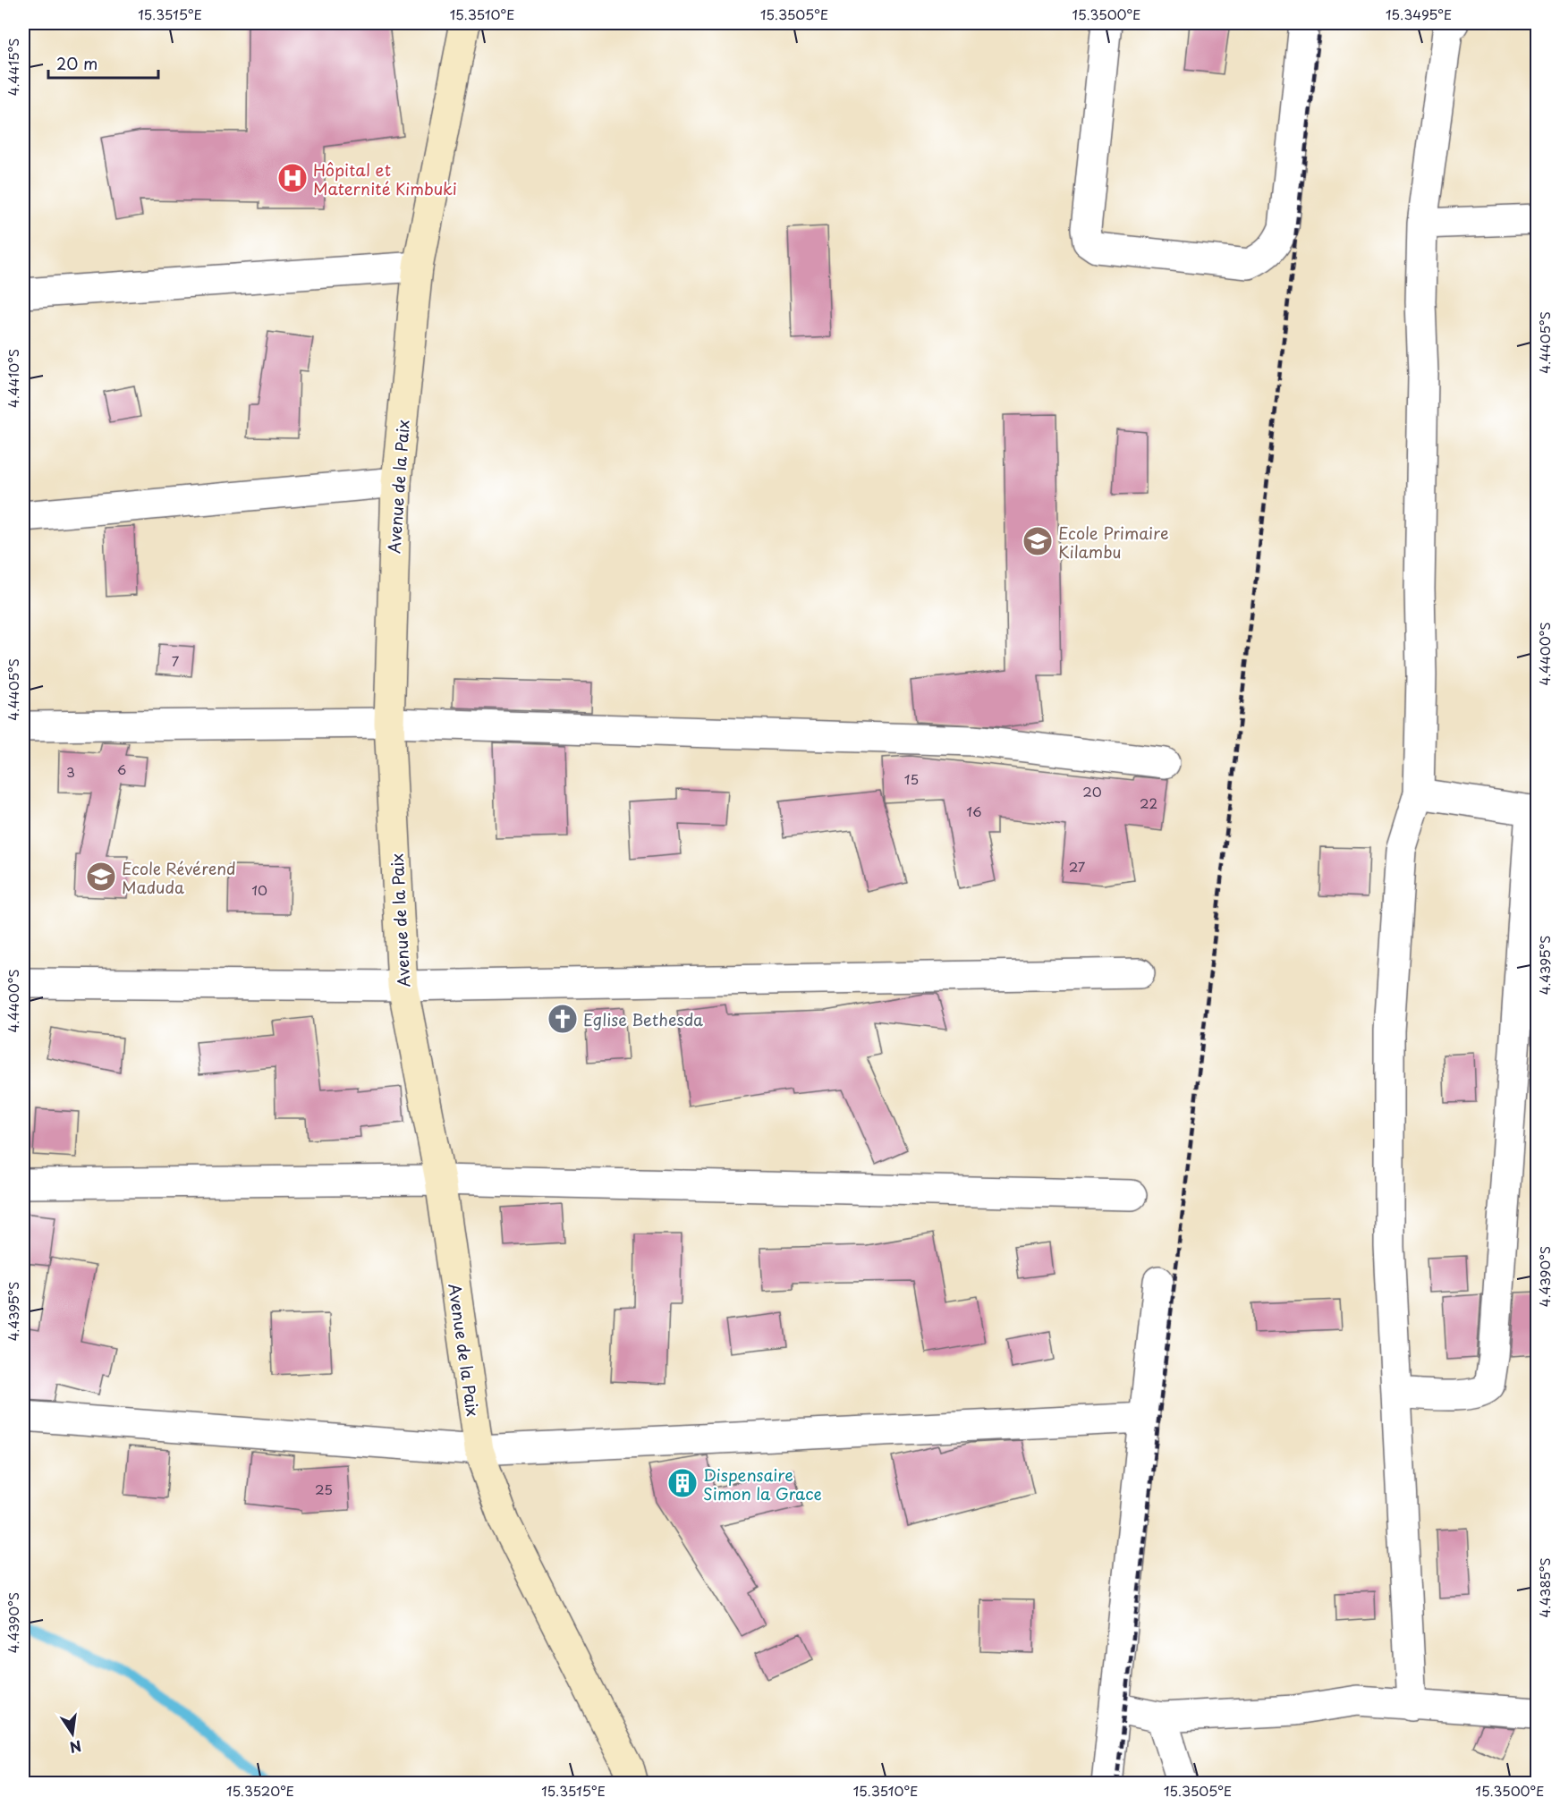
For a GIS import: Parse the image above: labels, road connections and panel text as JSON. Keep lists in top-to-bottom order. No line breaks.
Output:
{"streets":{"street":["Avenue de la Paix"]},"places":{"hospital":["Hôpital et Maternité Kimbuki"],"school or university":["Ecole Primaire Kilambu","Ecole Révérend Maduda"],"church":["Eglise Bethesda"],"building":["Dispensaire Simon la Grace"]},"house_numbers":["7","6","3","15","20","22","16","27","10","25"],"scale_bar":"20 m","north":"bottom","coordinates":["15.3515°E","15.3510°E","15.3505°E","15.3500°E","15.3495°E","4.4415°S","4.4405°S","4.4410°S","4.4400°S","4.4395°S","4.4390°S","4.4385°S","15.3520°E"]}
